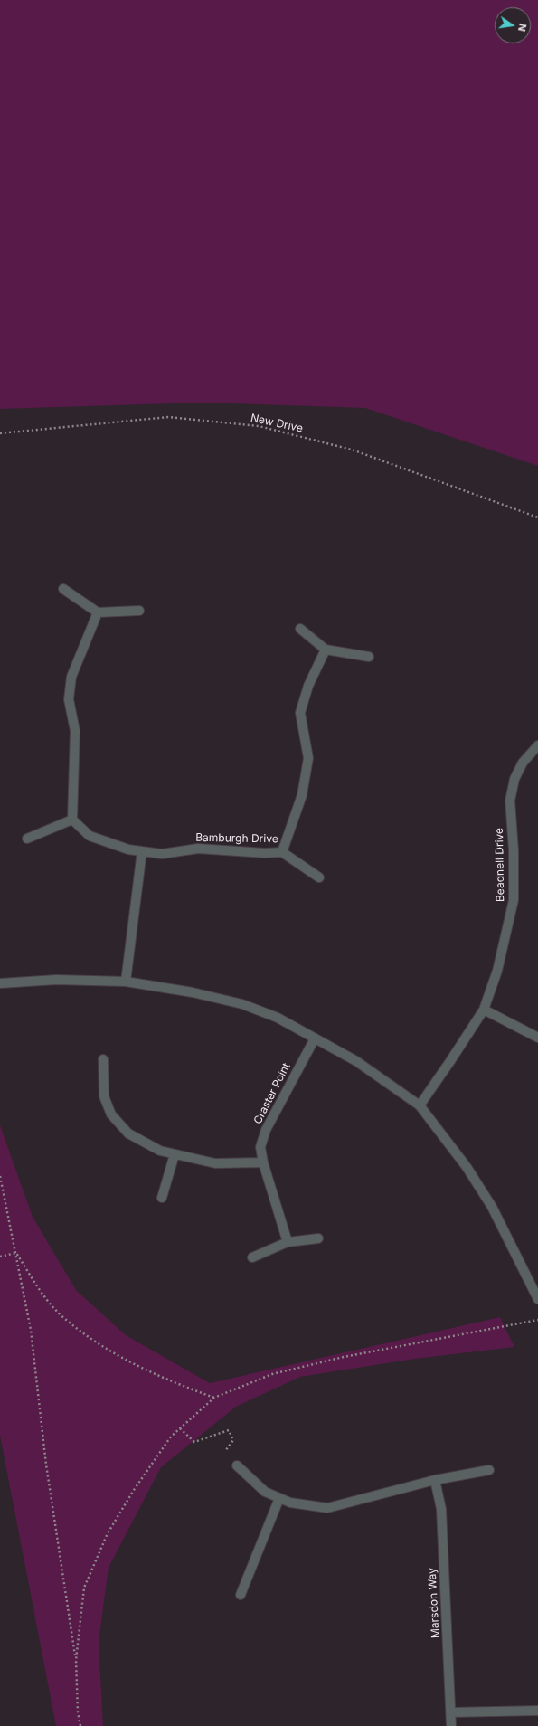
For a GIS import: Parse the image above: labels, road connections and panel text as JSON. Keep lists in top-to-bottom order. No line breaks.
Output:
{"streets":{"street":["Bamburgh Drive","Beadnell Drive","Craster Point","Marsdon Way"],"path":["New Drive"]},"north":"right"}
